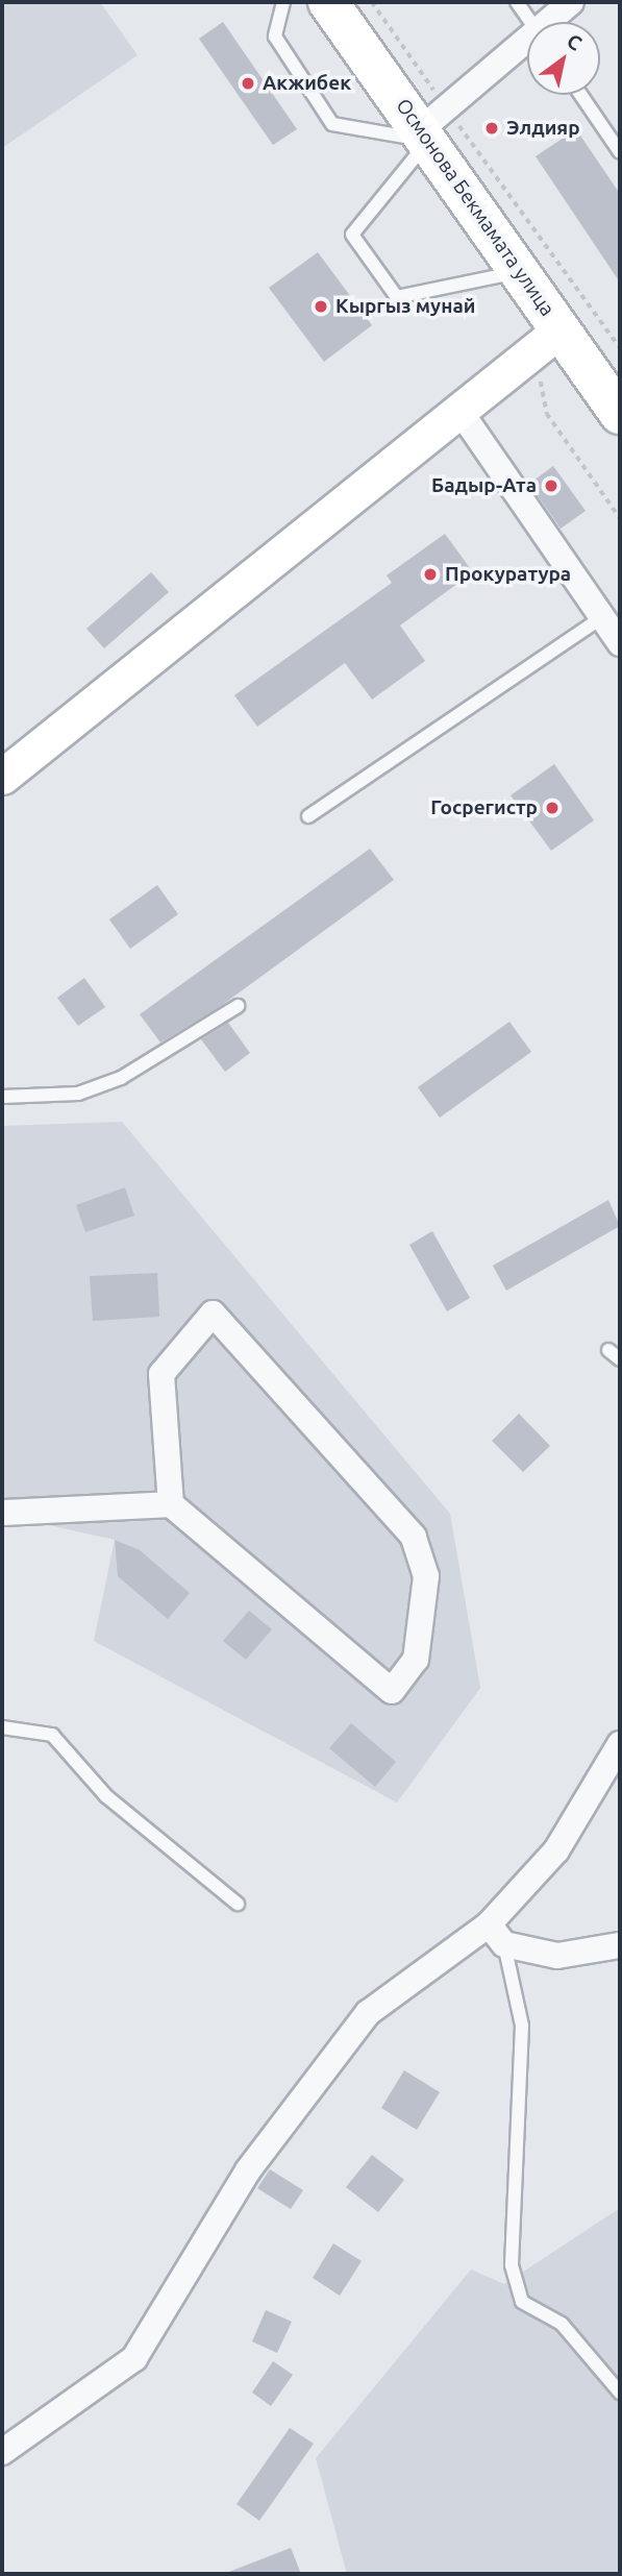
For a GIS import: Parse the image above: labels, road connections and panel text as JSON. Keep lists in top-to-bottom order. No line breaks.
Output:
{"streets":{"highway":["Осмонова Бекмамата улица"]},"places":["Акжибек","Элдияр","Кыргыз мунай","Бадыр-Ата","Прокуратура","Госрегистр"],"north":"top right"}
